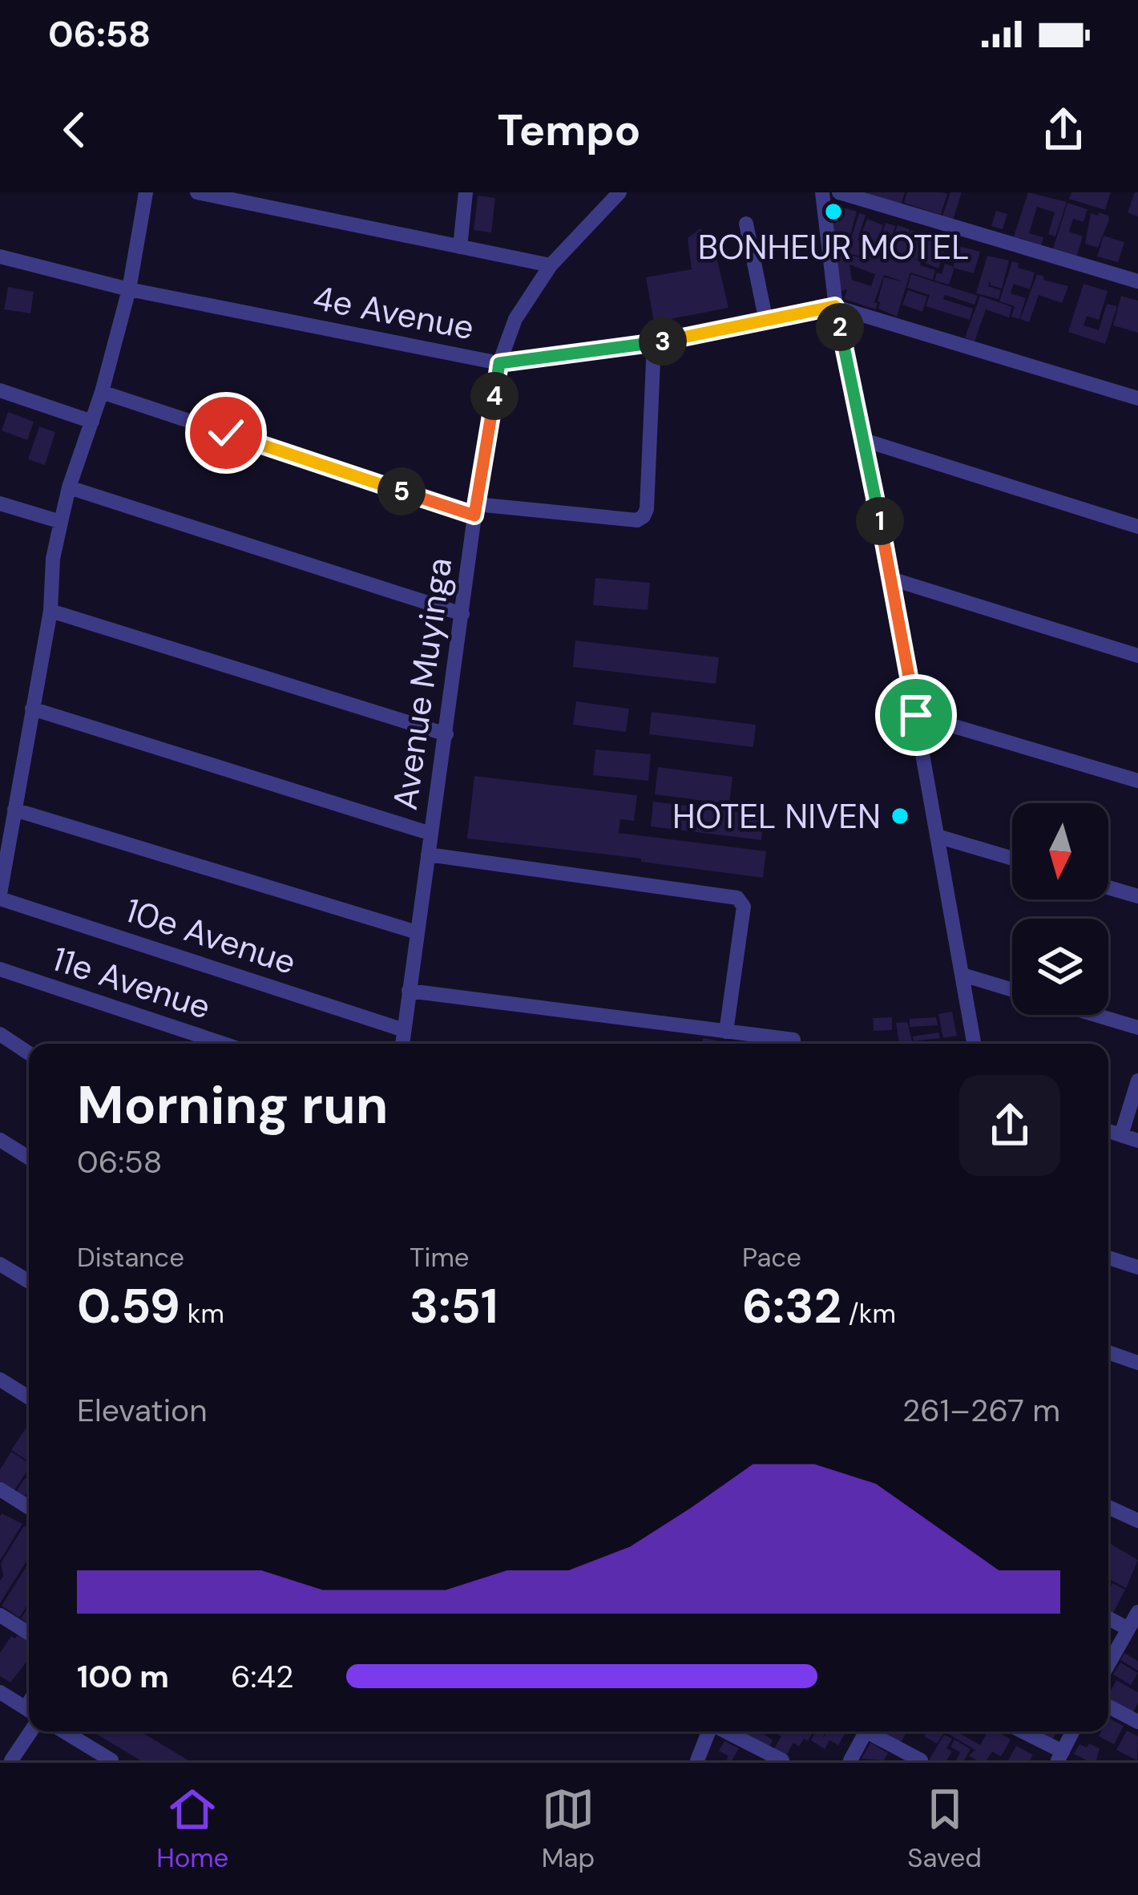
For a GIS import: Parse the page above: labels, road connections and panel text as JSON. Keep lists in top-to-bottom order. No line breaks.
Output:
{"streets":{"street":["4e Avenue","Avenue Muyinga","10e Avenue","11e Avenue"]},"crossings":[["4e Avenue","Avenue Muyinga"],["Avenue Muyinga","10e Avenue"]],"places":["BONHEUR MOTEL","HOTEL NIVEN"],"north":"bottom","page":{"status":"06:58","header":"Tempo","pins":["2","3","4","5","1"],"heading":["Morning run","06:58"],"stats":[["Distance","0.59 km"],["Time","3:51"],["Pace","6:32 /km"]],"chart":["Elevation","261–267 m"],"list":[{"name":"100 m","note":"6:42"}],"tabs":["Home","Map","Saved"]}}
